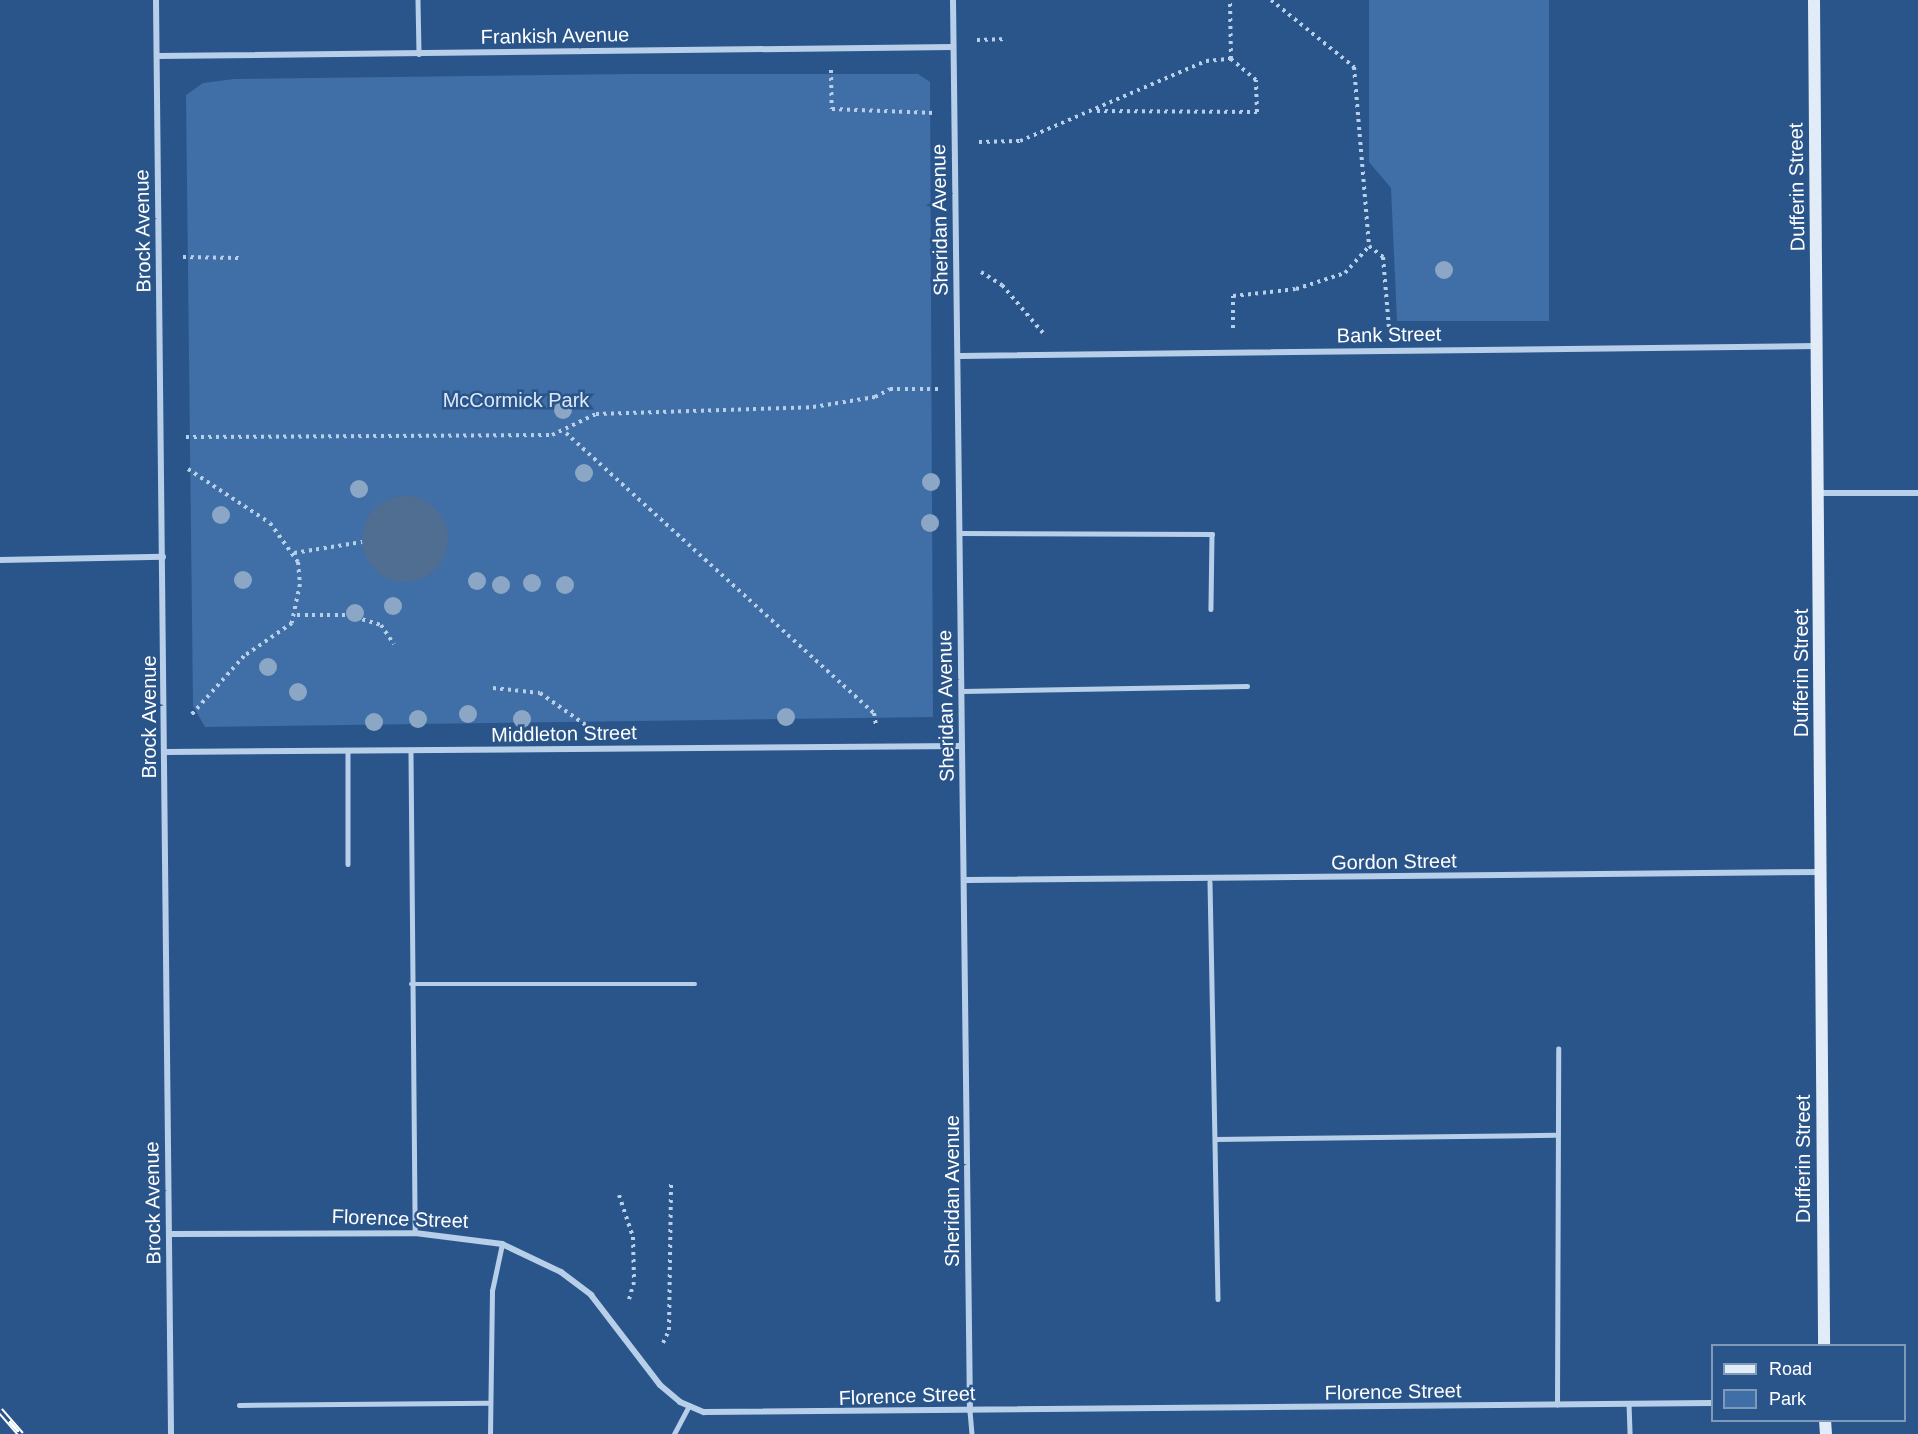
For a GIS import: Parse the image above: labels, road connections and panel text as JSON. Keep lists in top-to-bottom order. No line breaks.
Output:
{"streets":{"main road":["Dufferin Street"],"street":["Frankish Avenue","Sheridan Avenue","Brock Avenue","Bank Street","Middleton Street","Gordon Street","Florence Street"]},"crossings":[["Frankish Avenue","Sheridan Avenue"],["Frankish Avenue","Brock Avenue"],["Dufferin Street","Bank Street"],["Dufferin Street","Gordon Street"],["Sheridan Avenue","Bank Street"],["Sheridan Avenue","Middleton Street"],["Sheridan Avenue","Gordon Street"],["Sheridan Avenue","Florence Street"],["Brock Avenue","Middleton Street"],["Brock Avenue","Florence Street"]],"parks":["McCormick Park"],"legend":["Road","Park"]}
